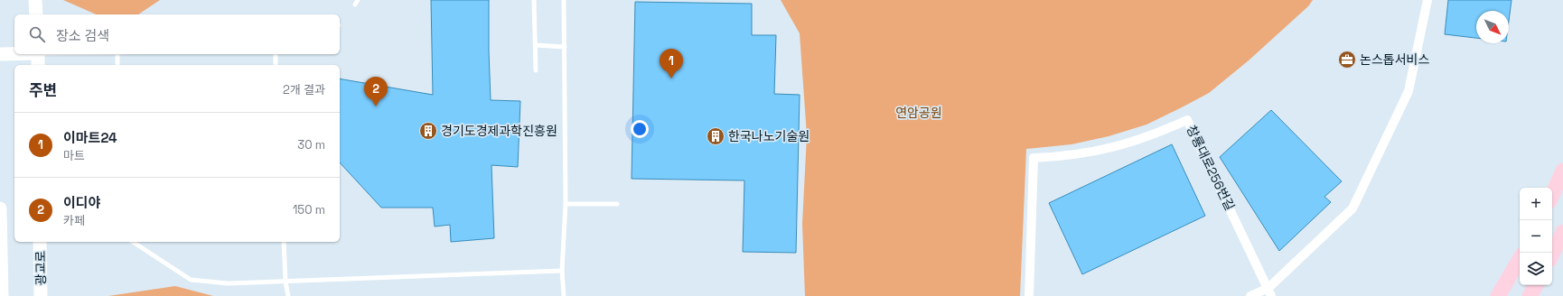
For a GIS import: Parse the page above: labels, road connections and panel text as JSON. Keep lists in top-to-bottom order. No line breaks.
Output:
{"streets":{"main road":["광교로"],"street":["창룡대로256번길"]},"parks":["연암공원"],"places":{"office":["논스톱서비스"],"building":["경기도경제과학진흥원","한국나노기술원"]},"north":"bottom right","page":{"search":"장소 검색","pins":["1","2"],"heading":["주변","2개 결과"],"list":[{"mark":"1","name":"이마트24","note":"마트","value":"30 m"},{"mark":"2","name":"이디야","note":"카페","value":"150 m"}],"map_buttons":["+","−"]}}
